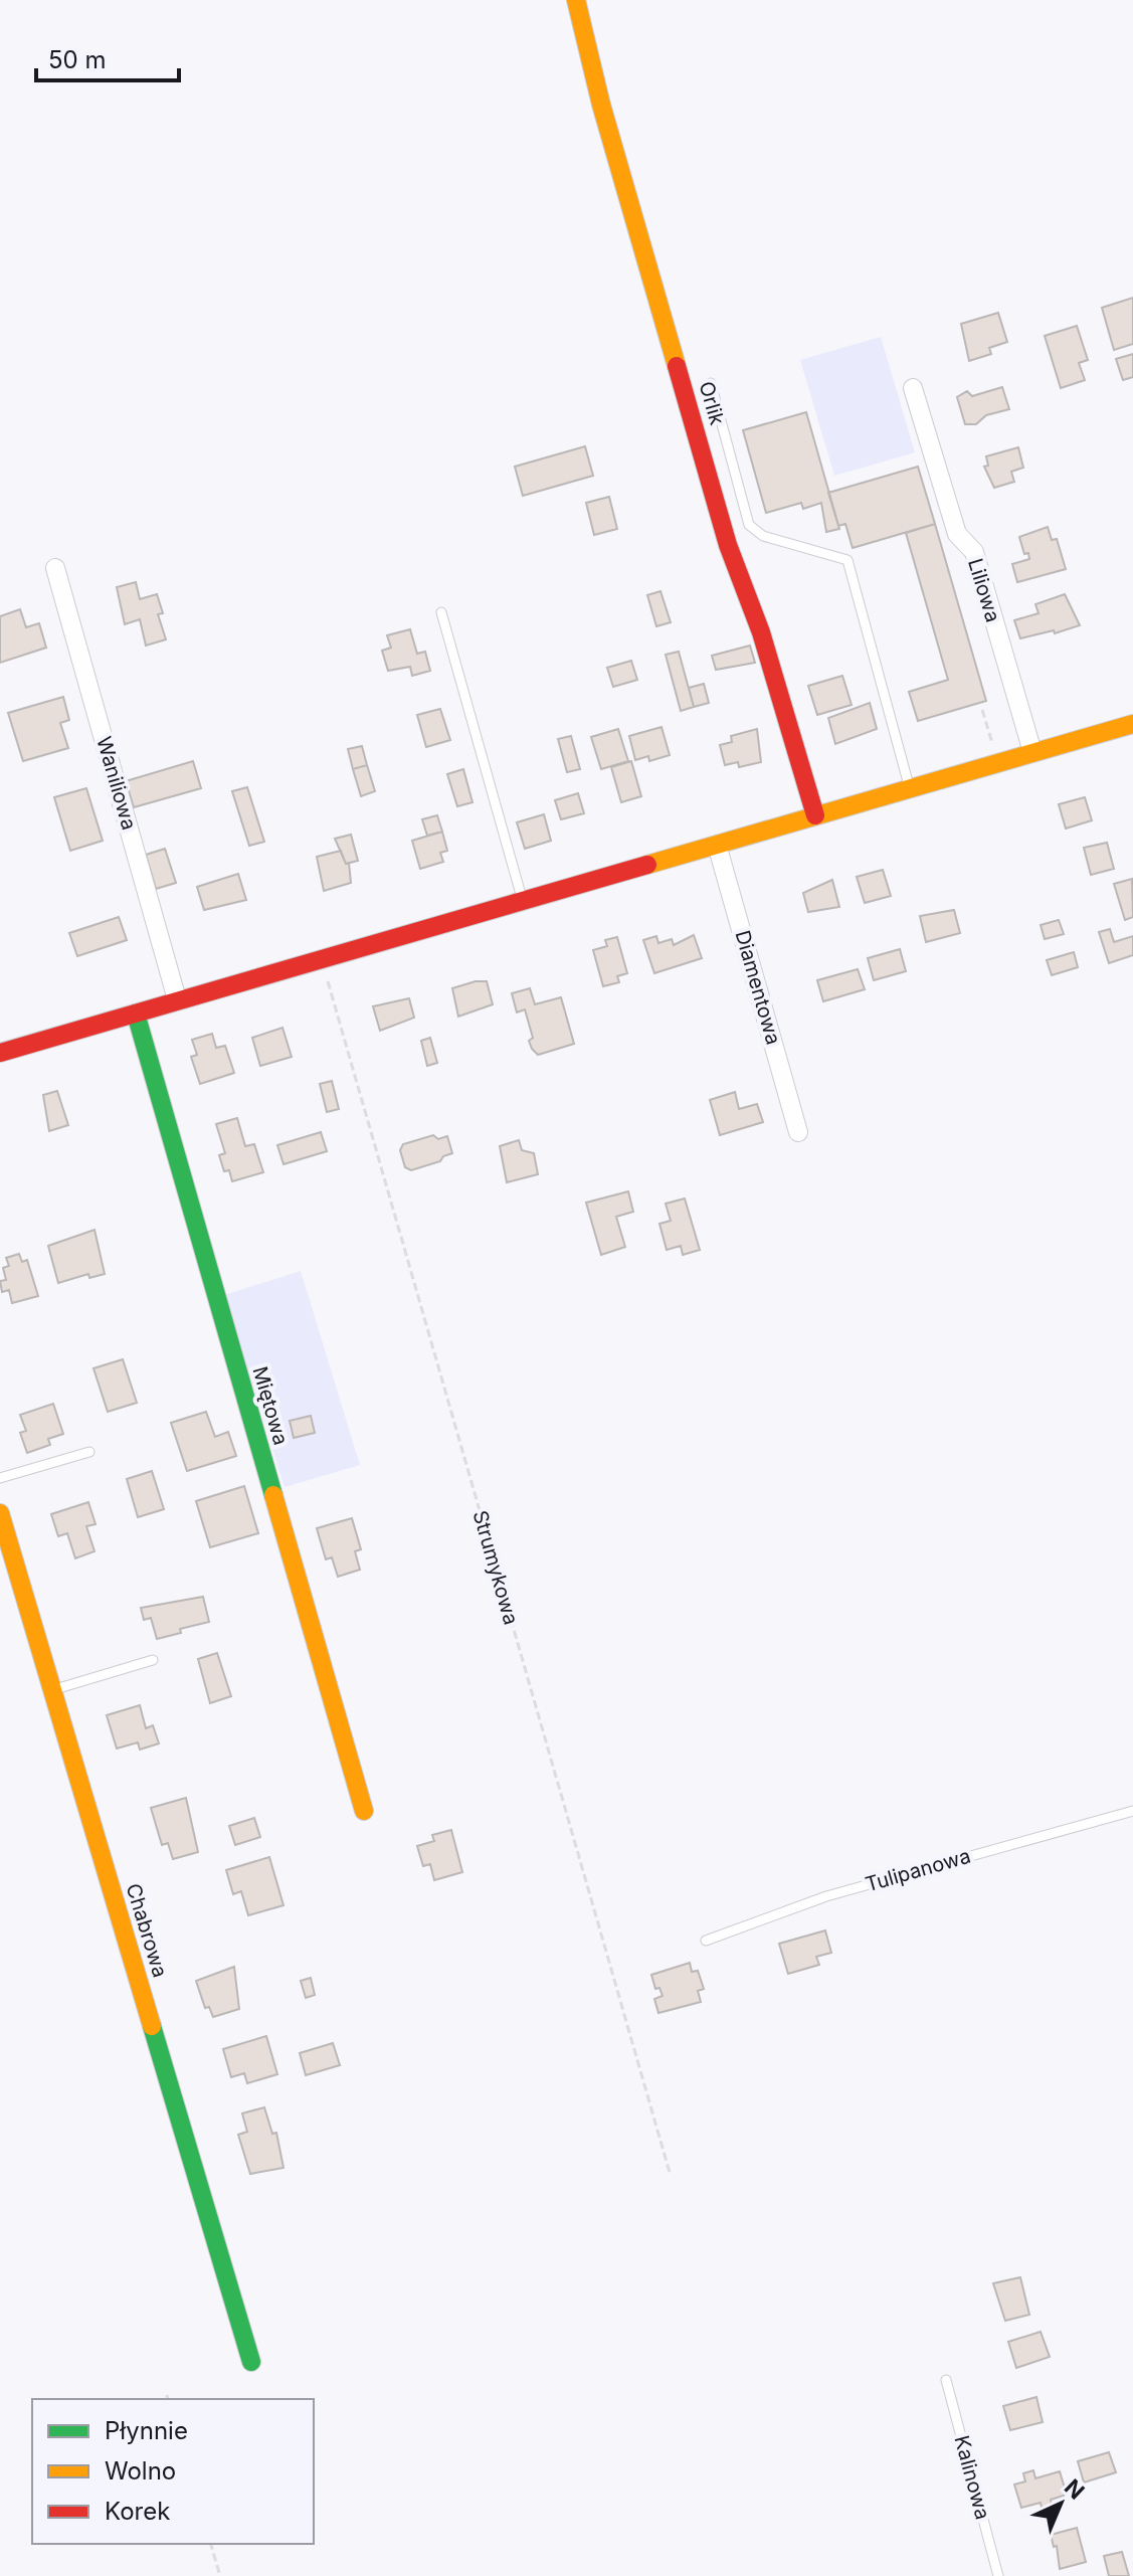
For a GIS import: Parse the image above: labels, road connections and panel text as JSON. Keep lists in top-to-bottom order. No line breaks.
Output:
{"streets":{"street":["Orlik","Liliowa","Waniliowa","Diamentowa","Miętowa","Chabrowa"],"lane":["Tulipanowa","Kalinowa"],"path":["Strumykowa"]},"legend":["Płynnie","Wolno","Korek"],"scale_bar":"50 m","north":"top right"}
